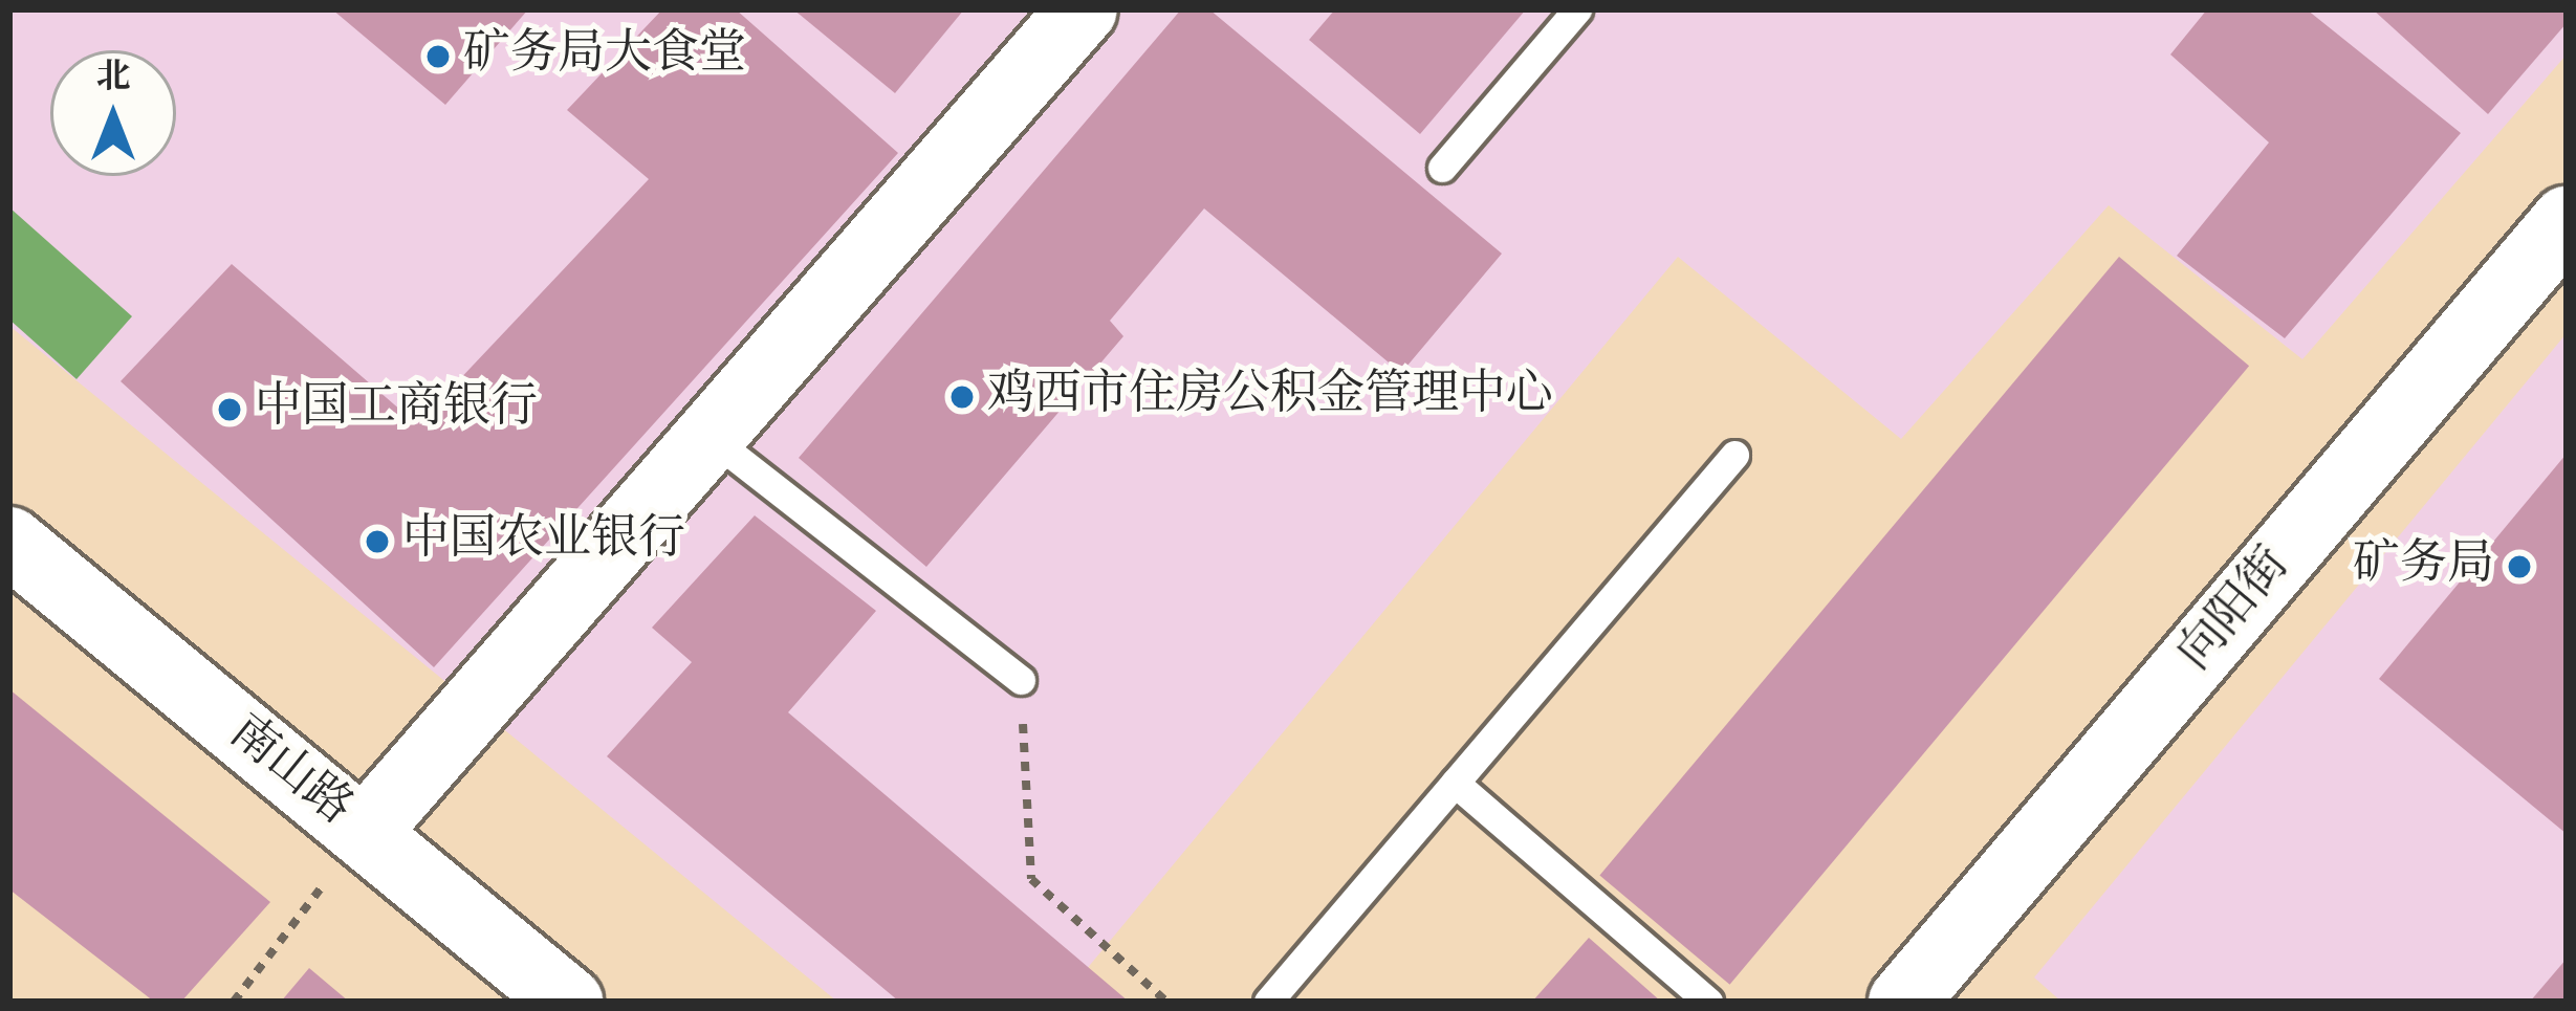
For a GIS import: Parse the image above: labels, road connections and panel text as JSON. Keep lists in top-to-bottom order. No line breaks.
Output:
{"streets":{"street":["向阳街","南山路"]},"places":["矿务局大食堂","鸡西市住房公积金管理中心","中国工商银行","中国农业银行","矿务局"],"north":"top"}
